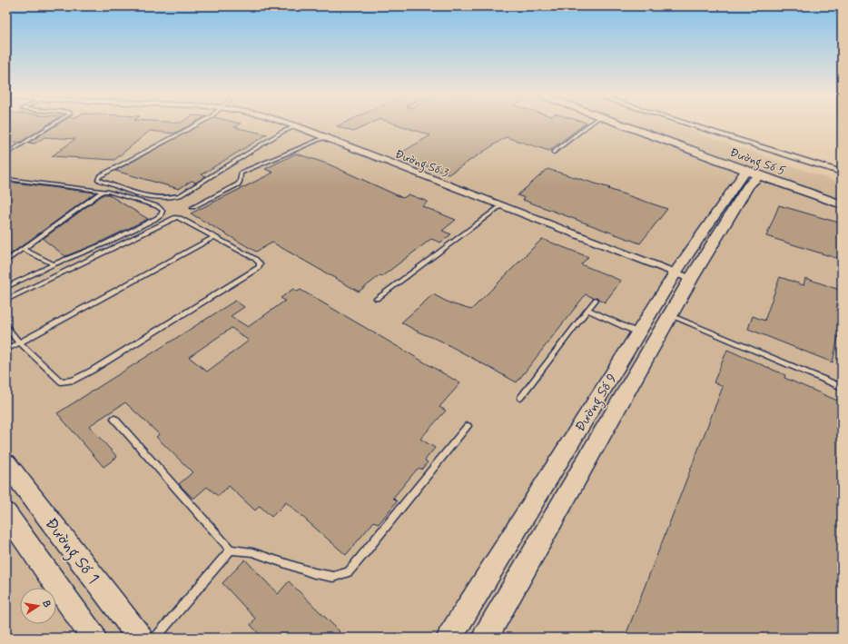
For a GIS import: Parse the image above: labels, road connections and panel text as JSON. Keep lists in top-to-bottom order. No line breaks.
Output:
{"streets":{"street":["Đường Số 5","Đường Số 3","Đường Số 9","Đường Số 1"]},"crossings":[["Đường Số 5","Đường Số 9"],["Đường Số 3","Đường Số 9"]],"north":"right"}
